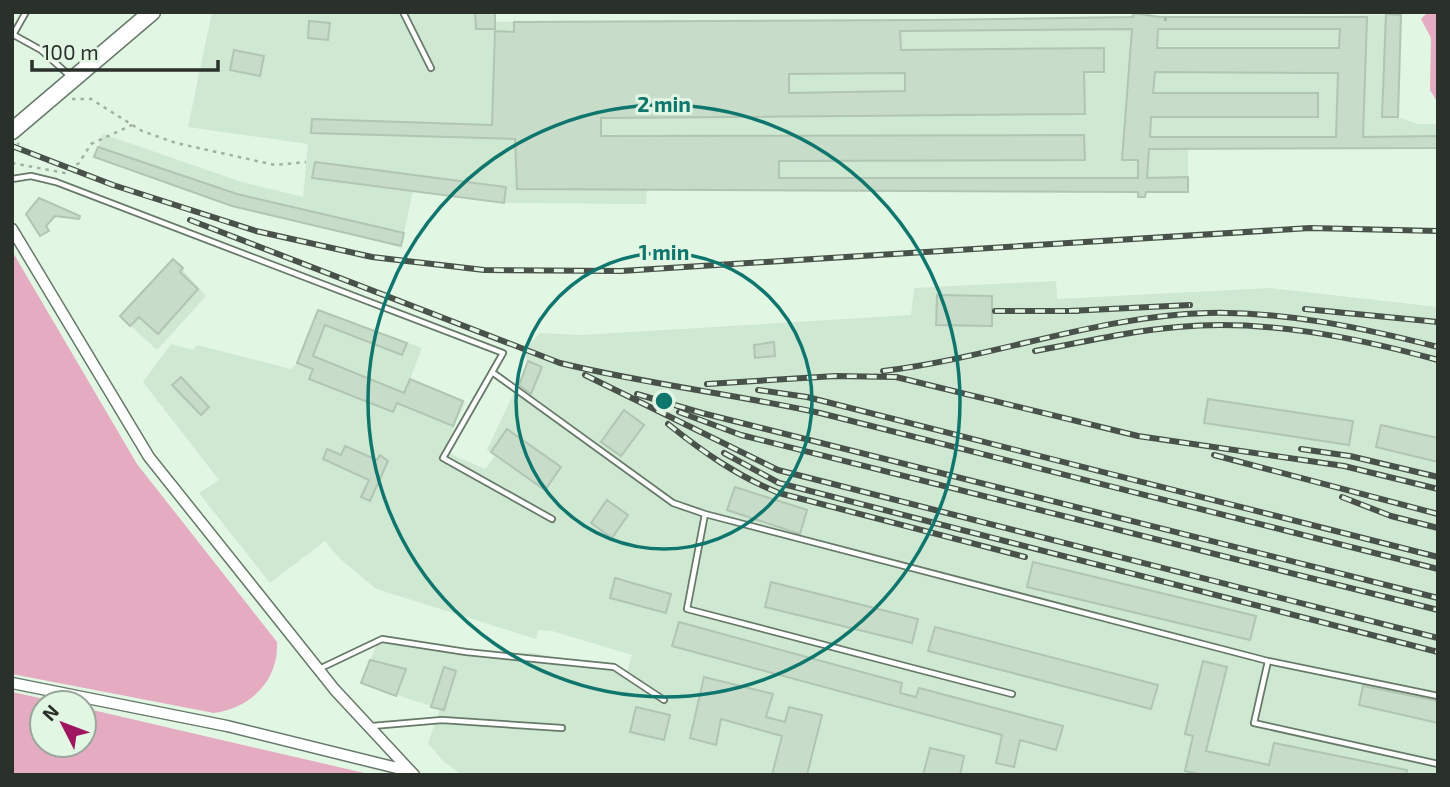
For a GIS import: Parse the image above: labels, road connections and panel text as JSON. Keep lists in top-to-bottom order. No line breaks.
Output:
{"scale_bar":"100 m","north":"top left","rings":["2 min","1 min"]}
